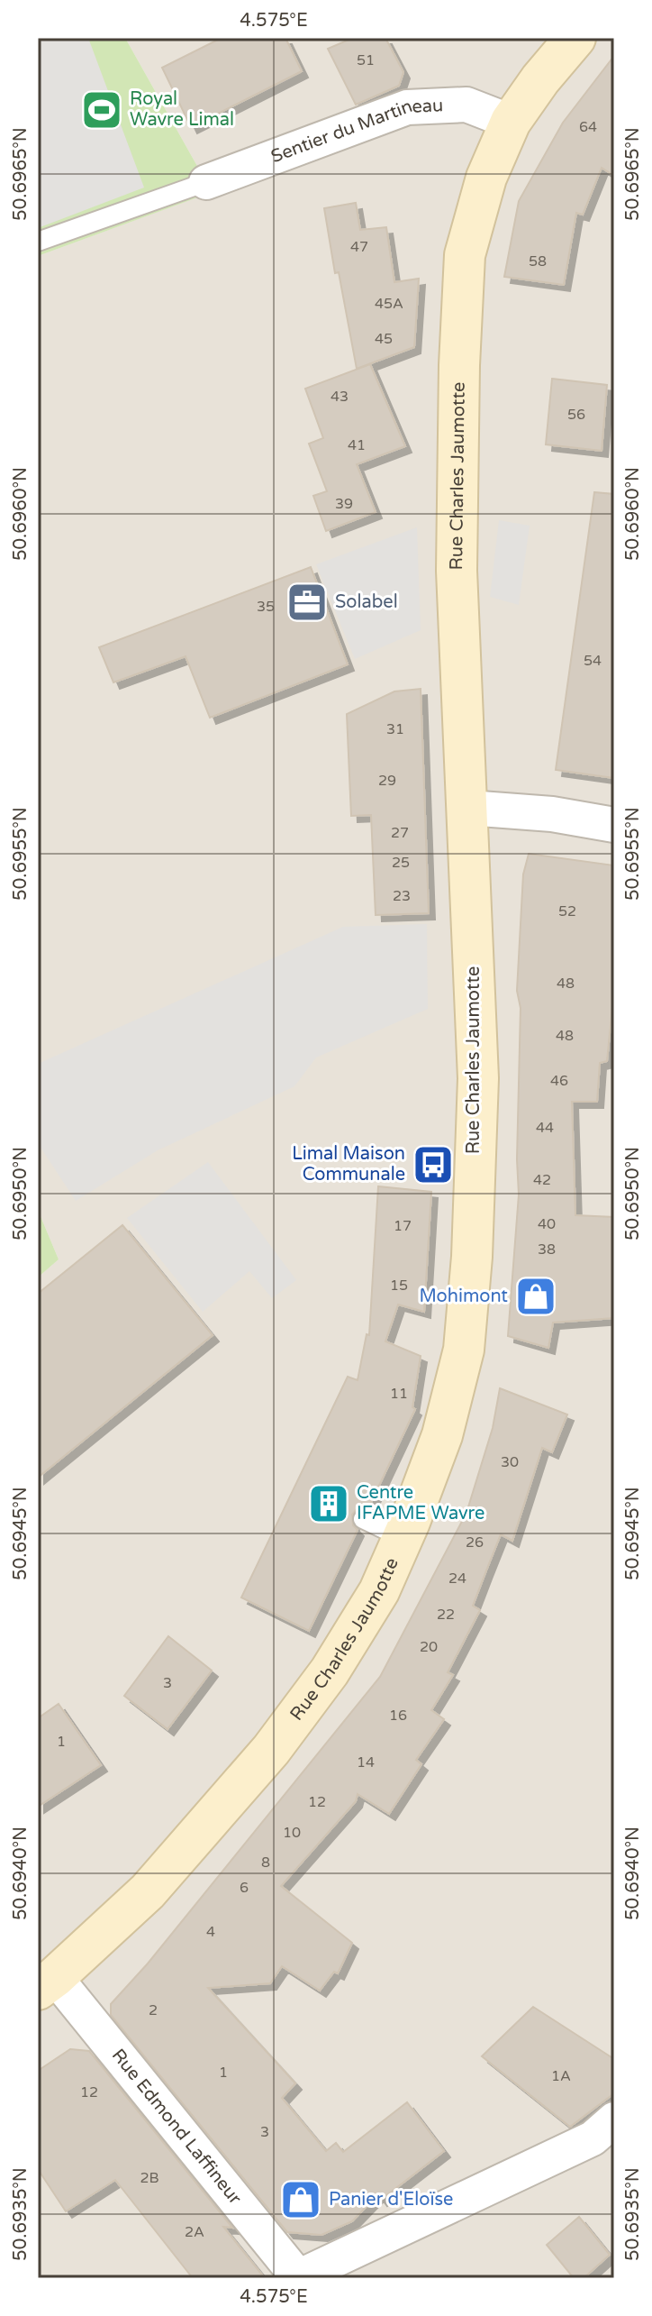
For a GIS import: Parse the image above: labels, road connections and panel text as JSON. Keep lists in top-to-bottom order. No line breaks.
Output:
{"streets":{"main road":["Rue Charles Jaumotte"],"street":["Sentier du Martineau","Rue Edmond Laffineur"]},"crossings":[["Sentier du Martineau","Rue Charles Jaumotte"],["Rue Charles Jaumotte","Rue Edmond Laffineur"]],"places":{"sports":["Royal Wavre Limal"],"office":["Solabel"],"bus stop":["Limal Maison Communale"],"shop":["Mohimont","Panier d'Eloïse"],"building":["Centre IFAPME Wavre"]},"house_numbers":["51","64","47","58","45A","45","43","56","41","39","35","54","31","29","27","25","23","52","48","48","46","44","42","40","17","38","15","11","30","26","24","22","20","3","16","1","14","12","10","8","6","4","2","1","1A","12","3","2B","2A"],"coordinates":["4.575°E","50.6965°N","50.6960°N","50.6955°N","50.6950°N","50.6945°N","50.6940°N","50.6935°N"]}
